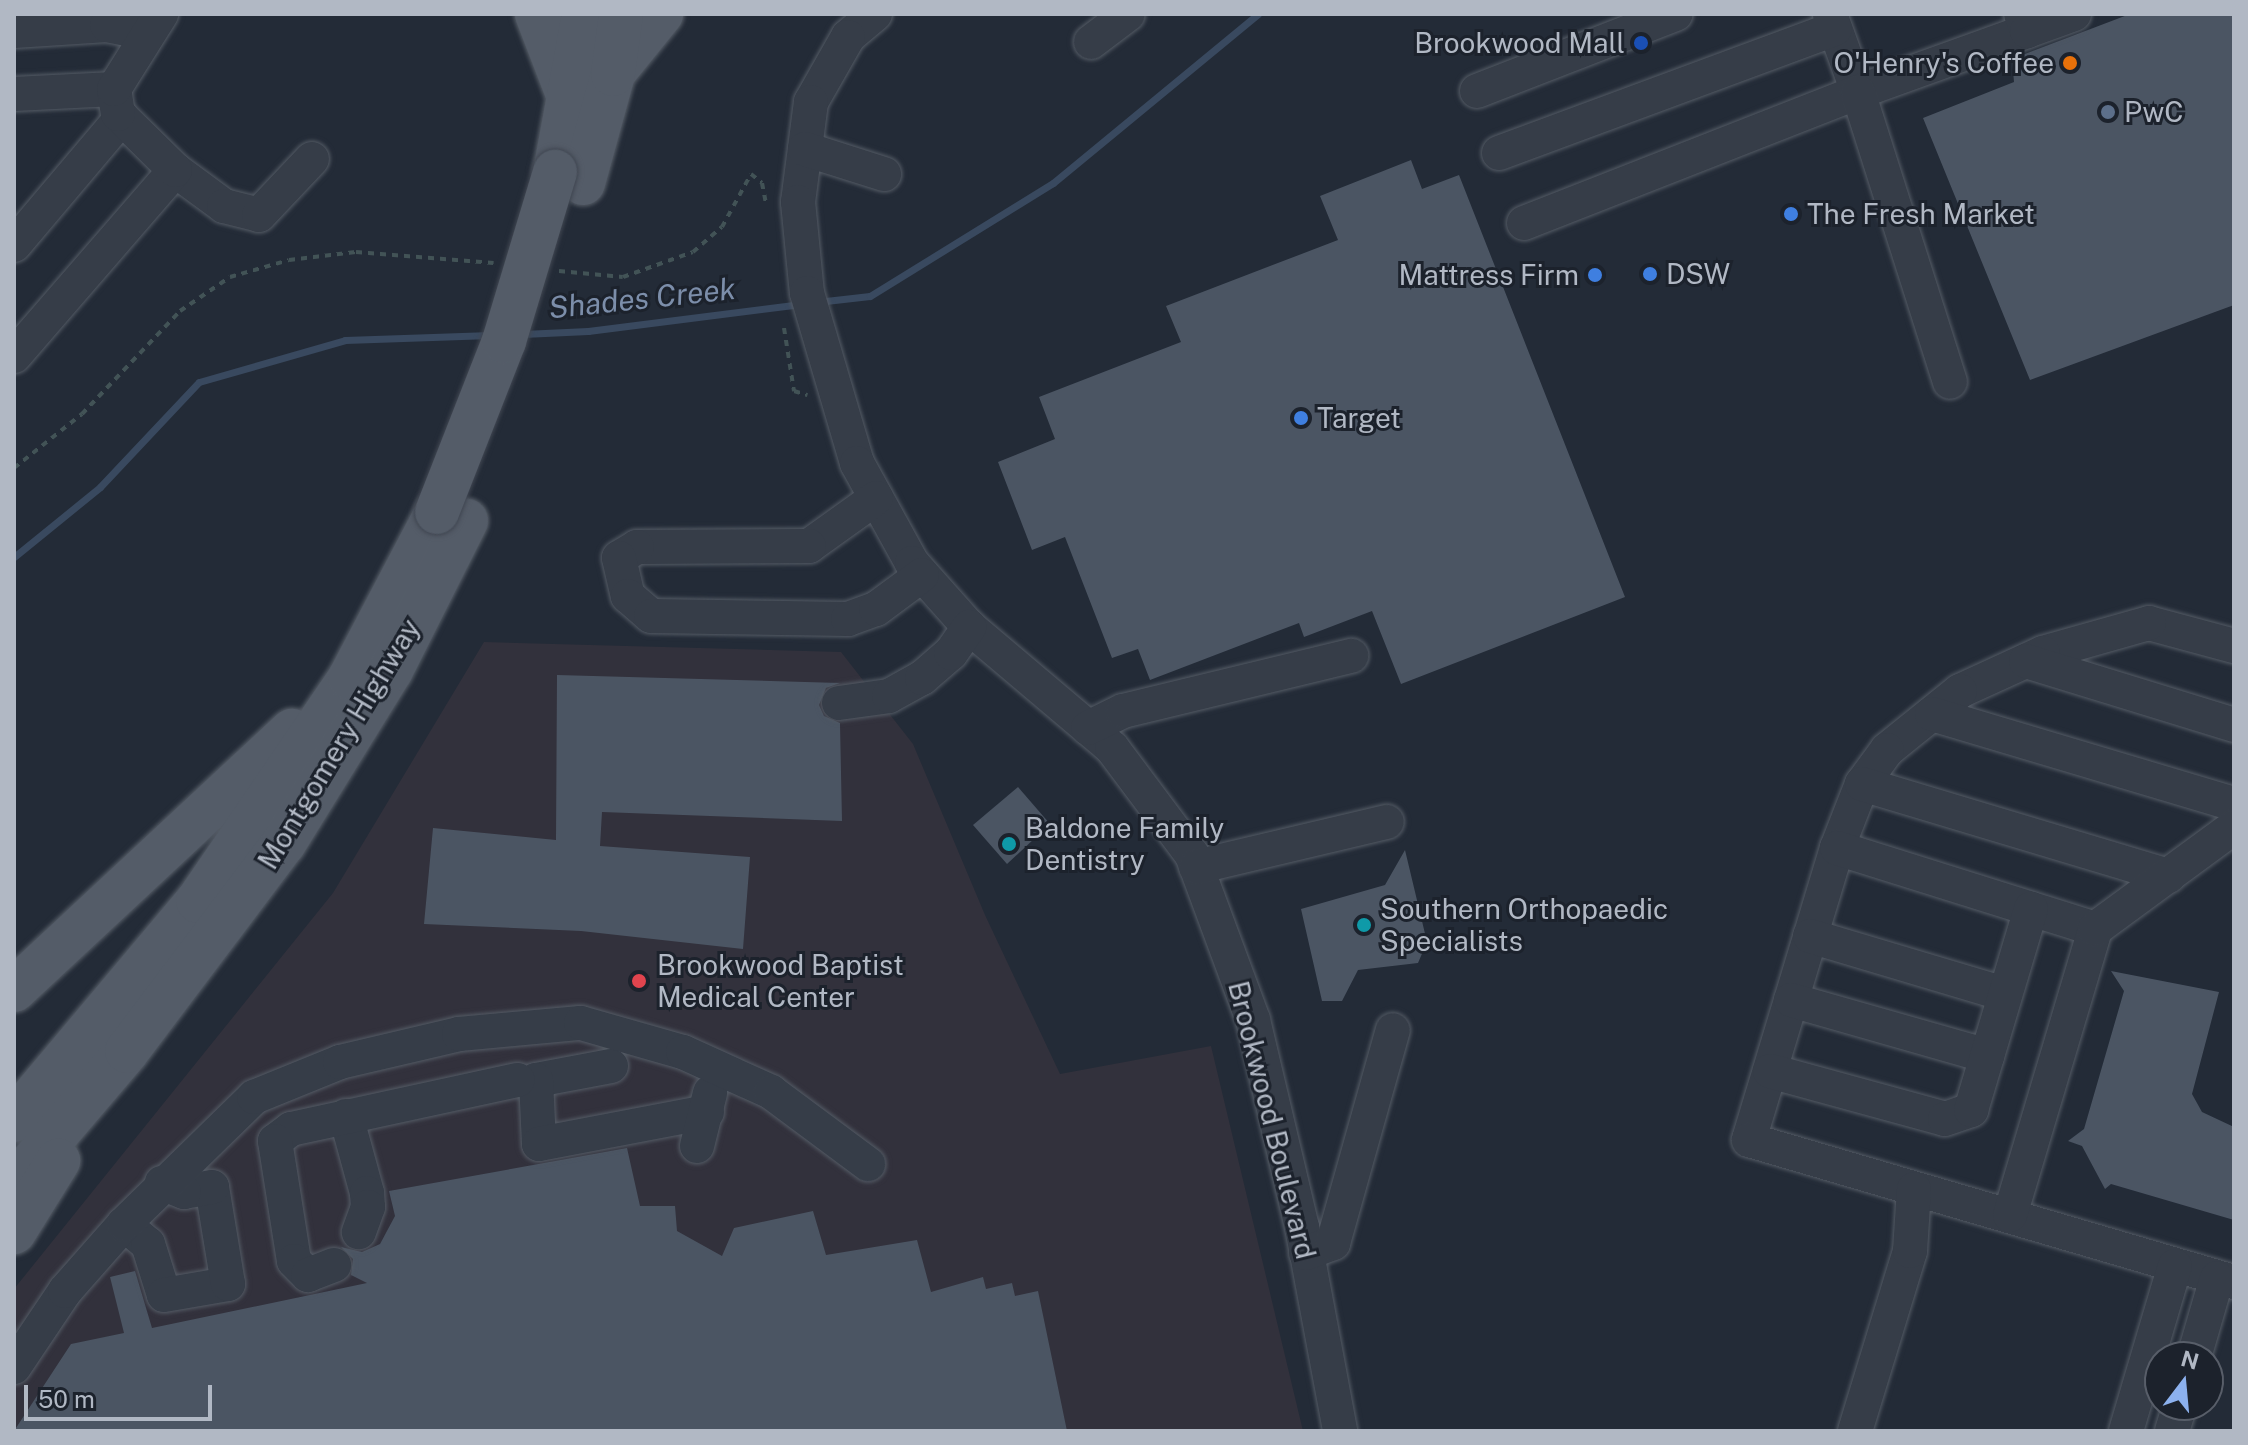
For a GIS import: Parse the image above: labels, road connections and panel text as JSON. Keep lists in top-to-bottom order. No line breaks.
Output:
{"streets":{"main road":["Montgomery Highway"],"street":["Brookwood Boulevard"]},"water":["Shades Creek"],"places":["Brookwood Mall","O'Henry's Coffee","PwC","The Fresh Market","DSW","Mattress Firm","Target","Baldone Family Dentistry","Southern Orthopaedic Specialists","Brookwood Baptist Medical Center"],"scale_bar":"50 m","north":"top"}
